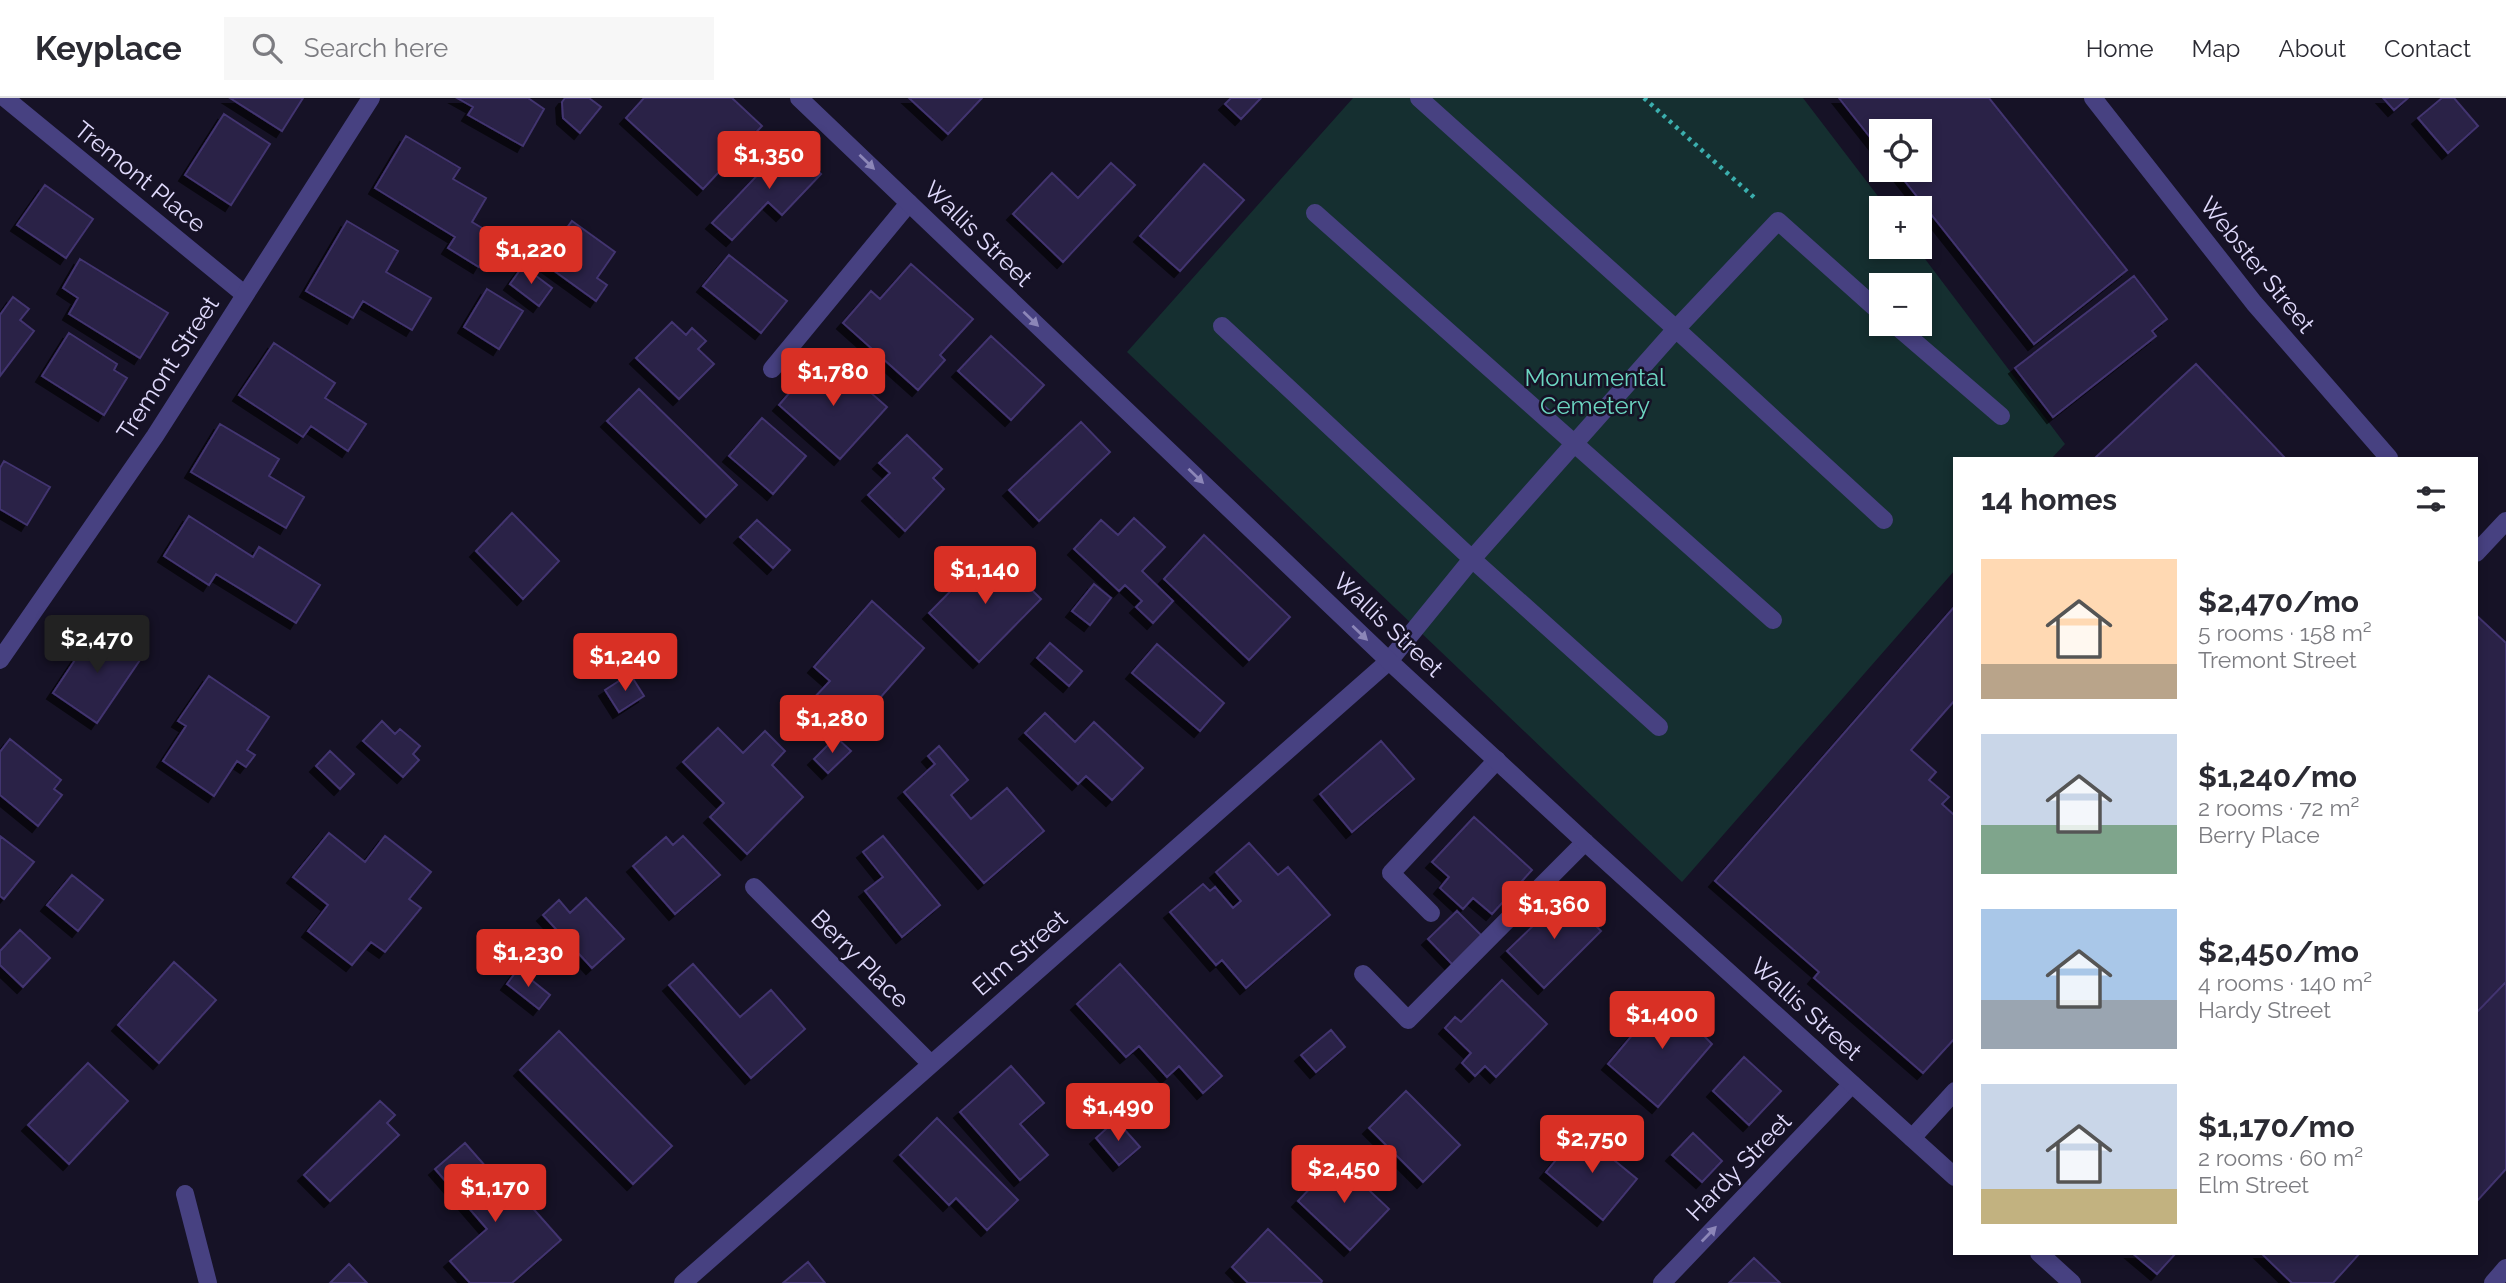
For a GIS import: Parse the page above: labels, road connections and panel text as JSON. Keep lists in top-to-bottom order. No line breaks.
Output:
{"streets":{"street":["Tremont Place","Wallis Street","Webster Street","Tremont Street","Elm Street","Berry Place","Hardy Street"]},"crossings":[["Tremont Place","Tremont Street"],["Wallis Street","Elm Street"],["Wallis Street","Hardy Street"],["Elm Street","Berry Place"]],"one_way":["Hardy Street"],"parks":["Monumental Cemetery"],"page":{"header":"Keyplace","search":"Search here","nav":["Home","Map","About","Contact"],"map_buttons":["+","−"],"price":["$1,350","$1,220","$1,780","$1,140","$2,470","$1,240","$1,280","$1,360","$1,230","$1,400","$1,490","$2,750","$2,450","$1,170"],"heading":"14 homes","list":[{"name":"$2,470/mo","note":"5 rooms · 158 m² · Tremont Street"},{"name":"$1,240/mo","note":"2 rooms · 72 m² · Berry Place"},{"name":"$2,450/mo","note":"4 rooms · 140 m² · Hardy Street"},{"name":"$1,170/mo","note":"2 rooms · 60 m² · Elm Street"}]}}
